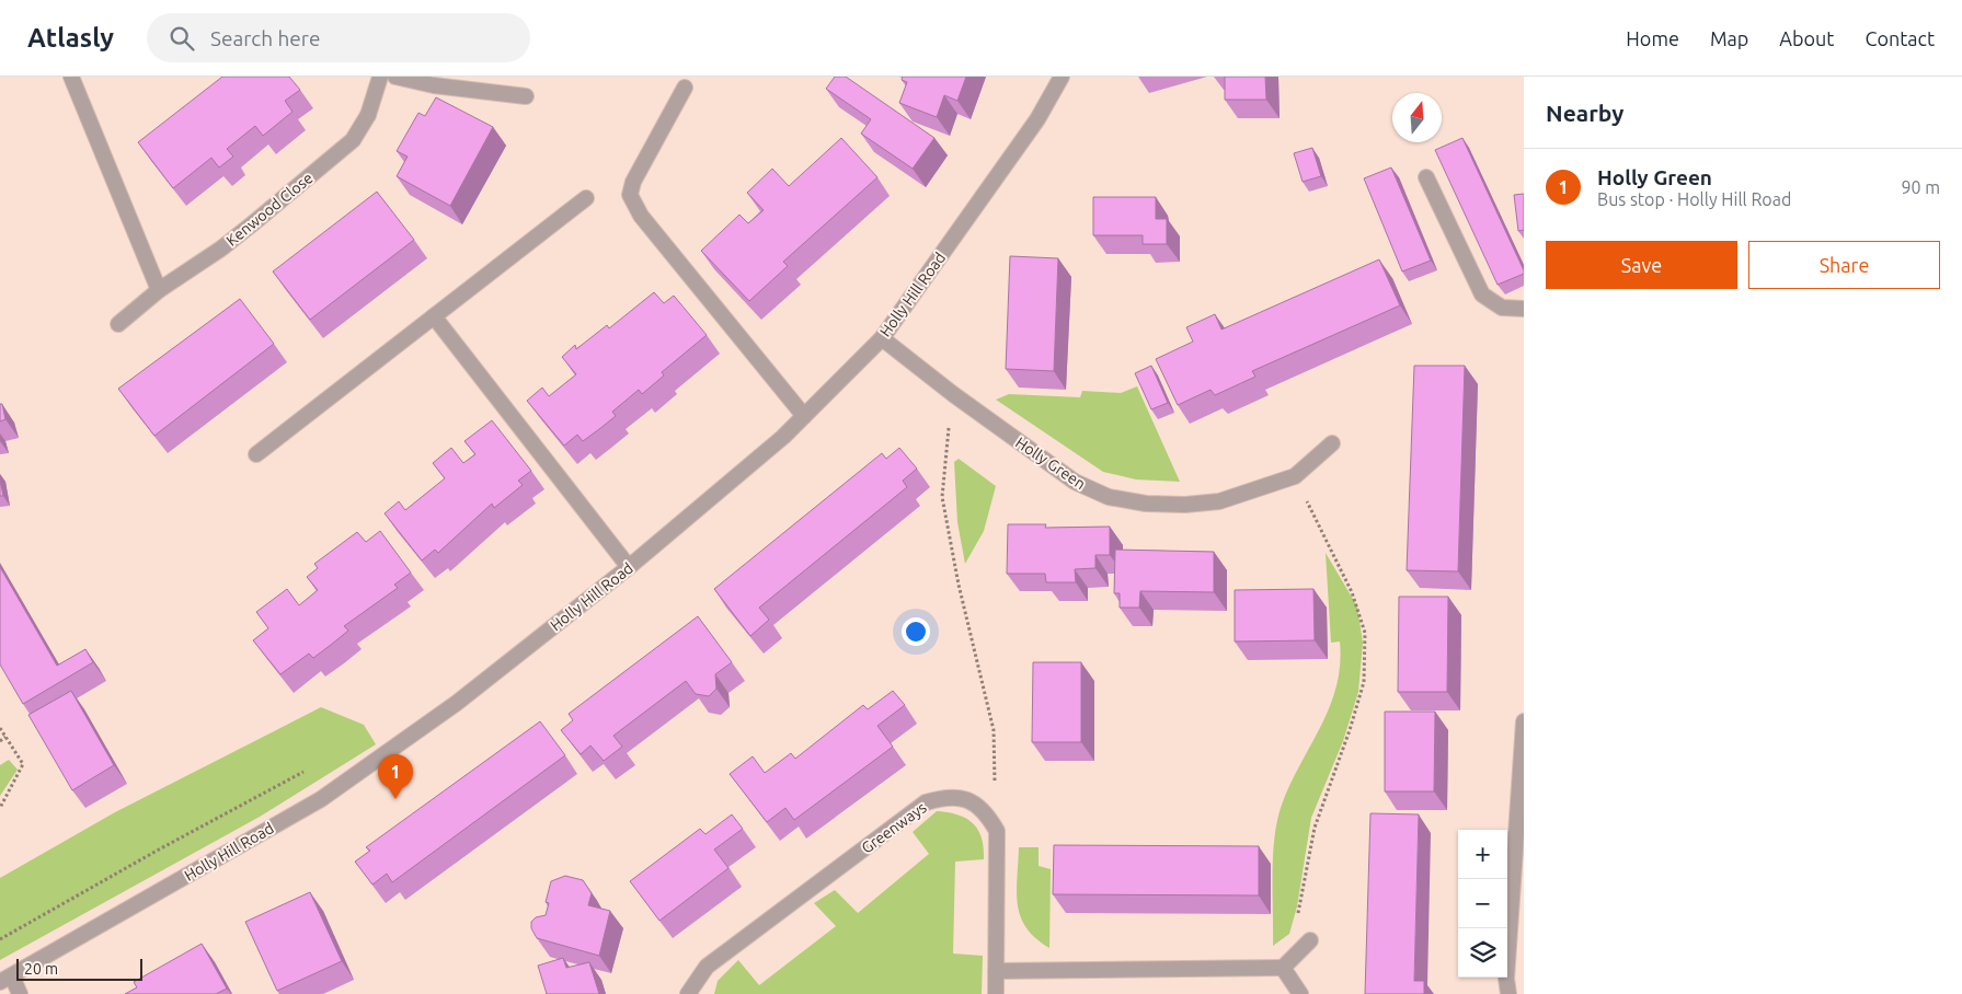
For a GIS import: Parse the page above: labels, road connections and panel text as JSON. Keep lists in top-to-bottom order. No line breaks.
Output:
{"streets":{"street":["Kenwood Close","Holly Hill Road","Holly Green","Greenways"]},"crossings":[["Holly Hill Road","Holly Green"]],"scale_bar":"20 m","north":"top","page":{"header":"Atlasly","search":"Search here","nav":["Home","Map","About","Contact"],"heading":"Nearby","list":[{"mark":"1","name":"Holly Green","note":"Bus stop · Holly Hill Road","value":"90 m"}],"buttons":["Save","Share"],"pins":"1","map_buttons":["+","−"],"scale":"20 m"}}
